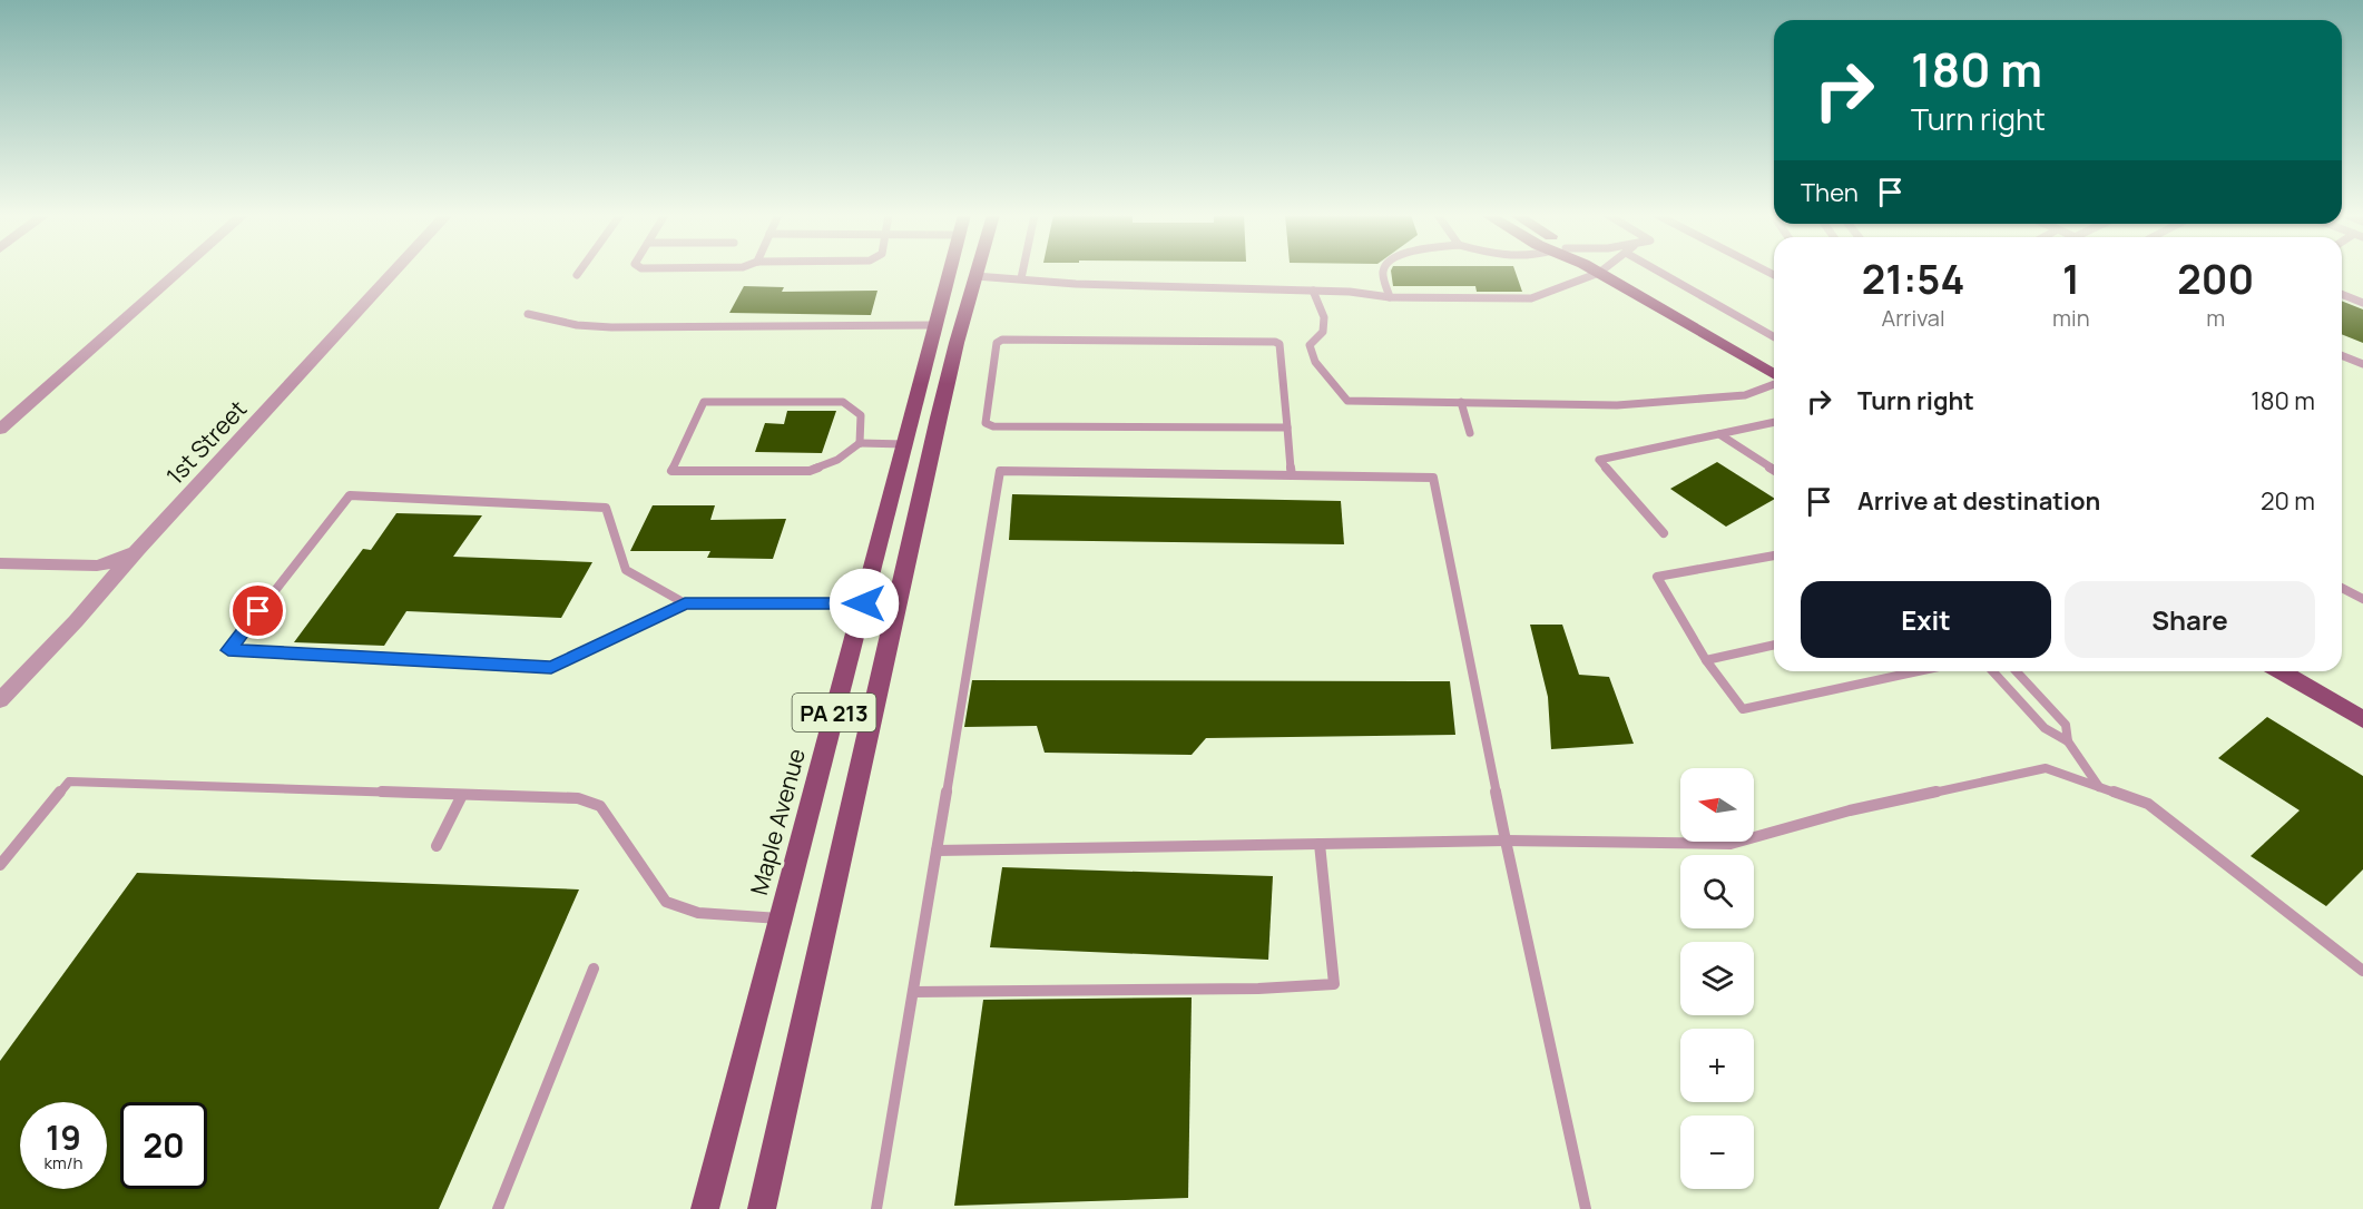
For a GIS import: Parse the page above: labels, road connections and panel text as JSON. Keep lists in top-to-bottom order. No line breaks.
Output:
{"streets":{"main road":["PA 213","Maple Avenue"],"street":["1st Street"]},"north":"left","page":{"turn":["180 m","Turn right"],"then":"Then","eta":["21:54","Arrival","1","min","200","m"],"list":[{"name":"Turn right","value":"180 m"},{"name":"Arrive at destination","value":"20 m"}],"buttons":["Exit","Share"],"map_buttons":["+","−"],"speed":"19 km/h","limit":"20"}}
